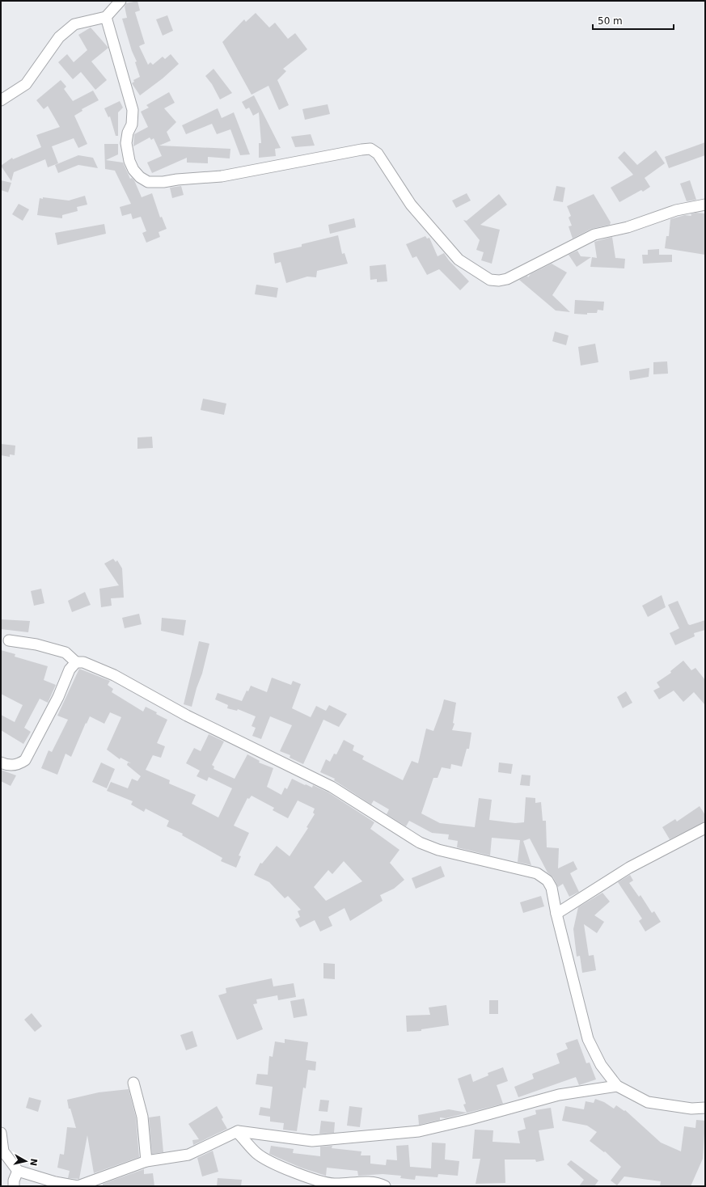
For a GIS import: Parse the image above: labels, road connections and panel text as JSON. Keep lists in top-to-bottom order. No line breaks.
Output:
{"scale_bar":"50 m","north":"right"}
